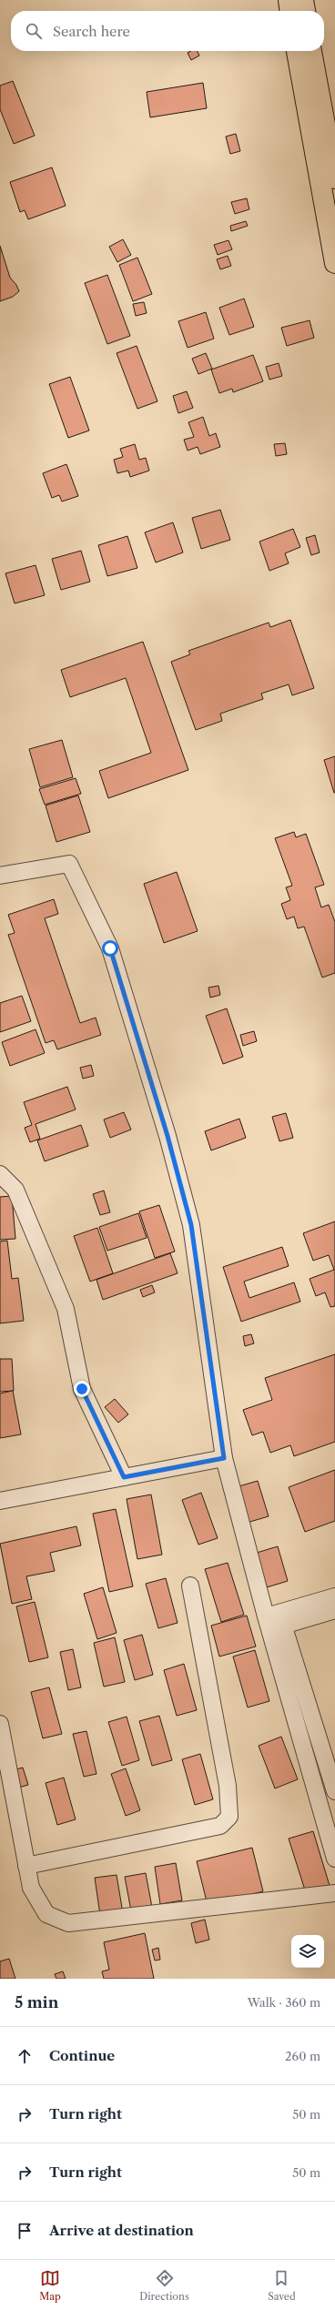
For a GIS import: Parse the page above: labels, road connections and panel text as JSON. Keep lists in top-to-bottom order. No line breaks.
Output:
{"page":{"search":"Search here","heading":["5 min","Walk · 360 m"],"list":[["Continue","260 m"],["Turn right","50 m"],["Turn right","50 m"],"Arrive at destination"],"nav":["Map","Directions","Saved"]}}
